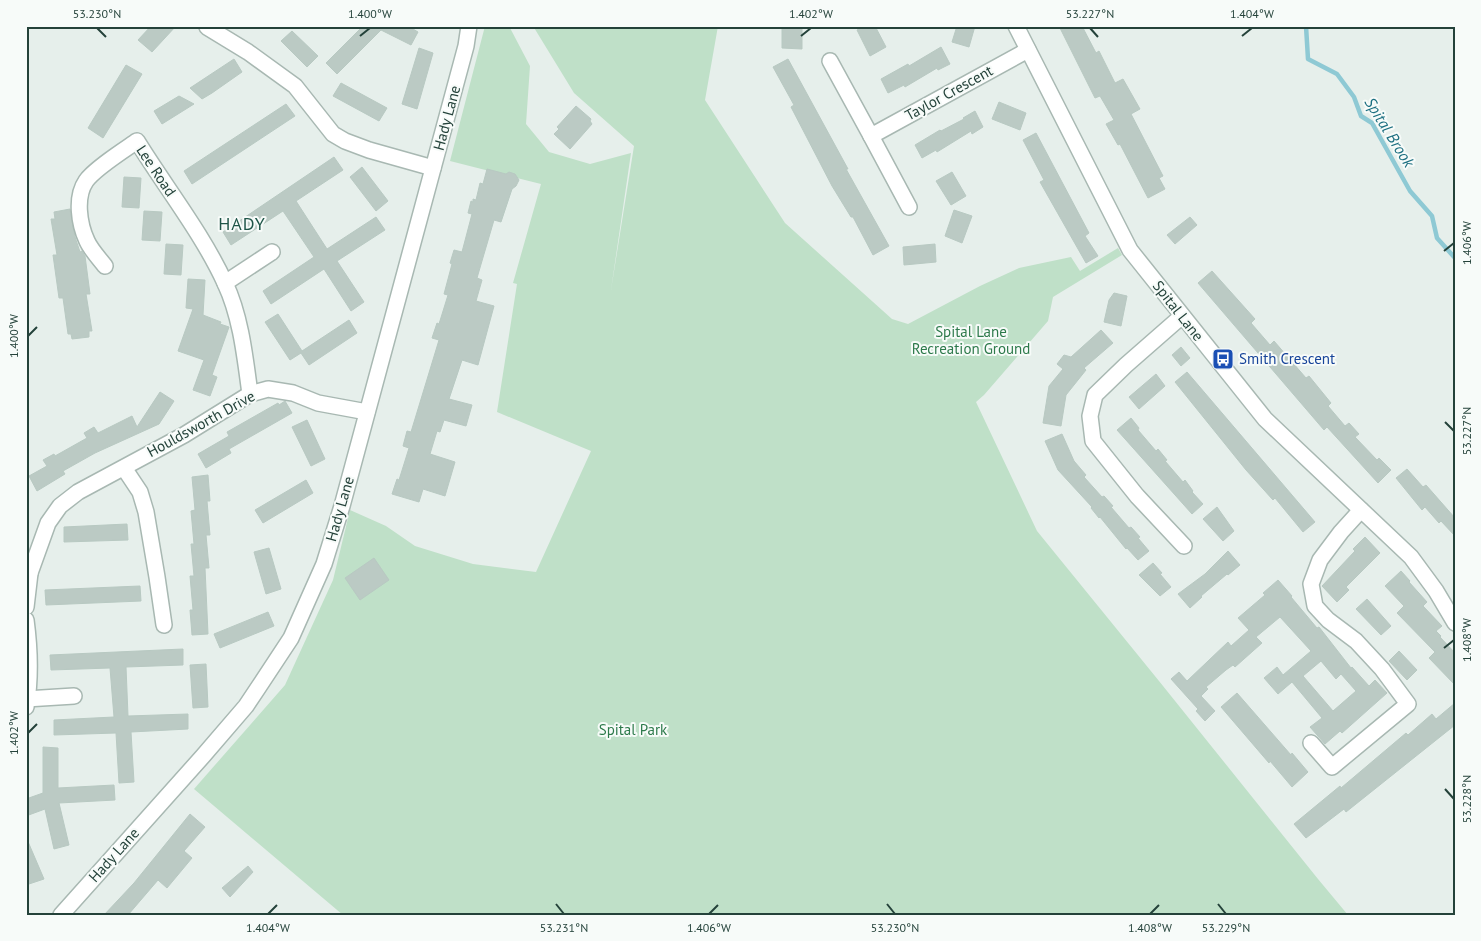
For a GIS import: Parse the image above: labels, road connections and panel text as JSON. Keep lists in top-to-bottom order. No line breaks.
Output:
{"streets":{"street":["Taylor Crescent","Hady Lane","Lee Road","Spital Lane","Houldsworth Drive"]},"crossings":[["Taylor Crescent","Spital Lane"],["Hady Lane","Houldsworth Drive"],["Lee Road","Houldsworth Drive"]],"districts":["HADY"],"water":["Spital Brook"],"parks":["Spital Lane Recreation Ground","Spital Park"],"places":{"bus stop":["Smith Crescent"]},"coordinates":["53.230°N","1.400°W","1.402°W","53.227°N","1.404°W","1.406°W","1.408°W","53.228°N","53.231°N","53.229°N"]}
